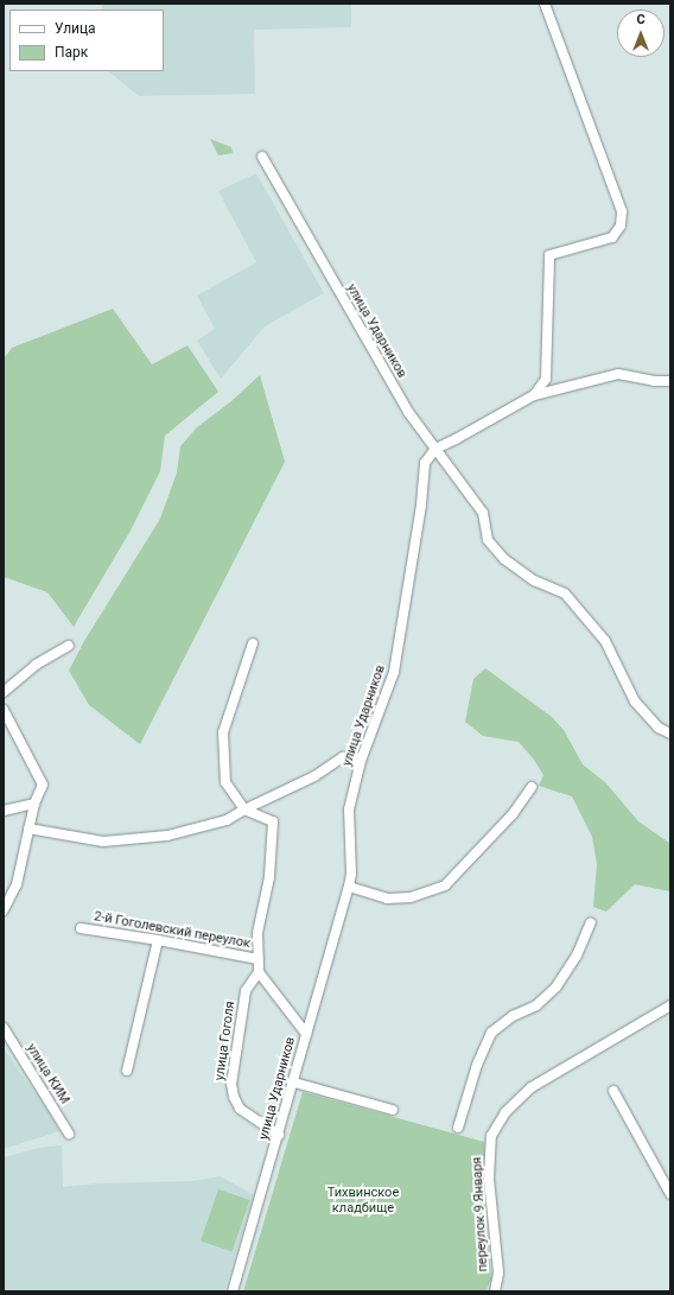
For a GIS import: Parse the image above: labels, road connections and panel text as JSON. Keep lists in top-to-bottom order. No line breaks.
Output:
{"streets":{"street":["улица Ударников","2-й Гоголевский переулок","улица Гоголя","улица КИМ","переулок 9 Января"]},"crossings":[["улица Ударников","улица Гоголя"]],"parks":["Тихвинское кладбище"],"legend":["Улица","Парк"],"north":"top"}
